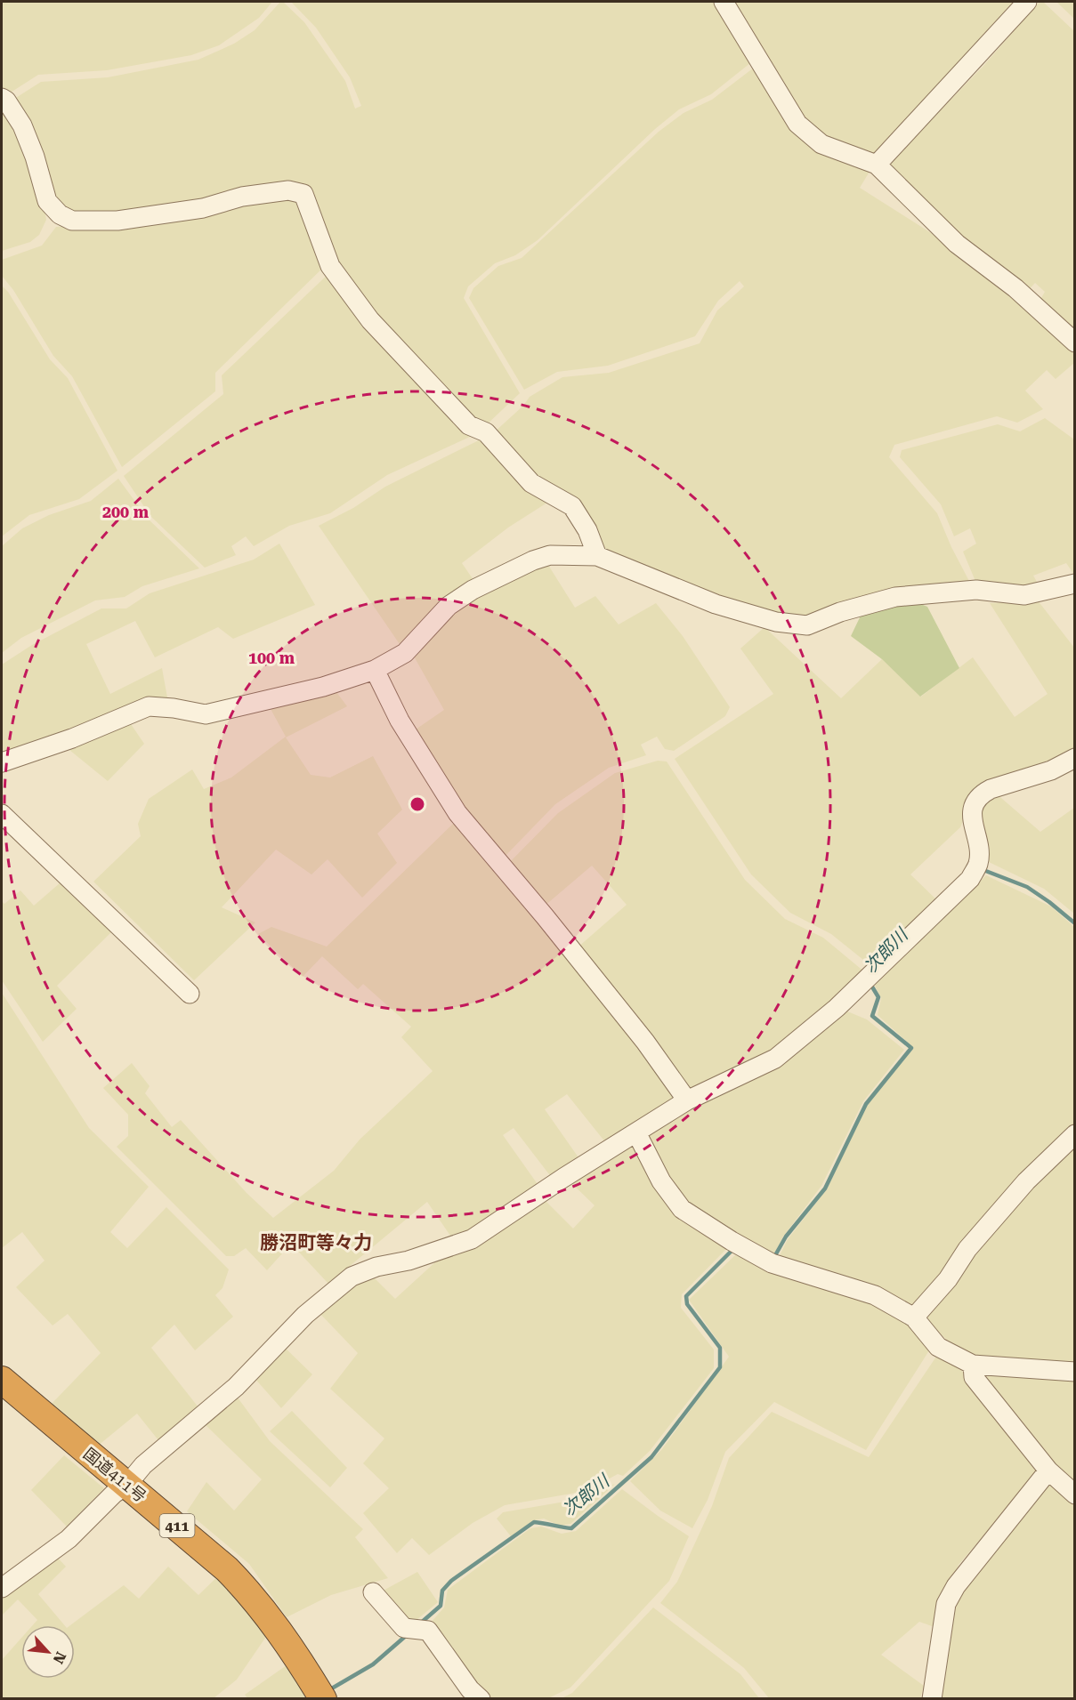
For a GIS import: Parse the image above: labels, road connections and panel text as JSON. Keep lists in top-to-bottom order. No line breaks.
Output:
{"streets":{"highway":["国道411号","411"]},"districts":["勝沼町等々力"],"water":["次郎川"],"north":"bottom right","rings":["200 m","100 m"]}
